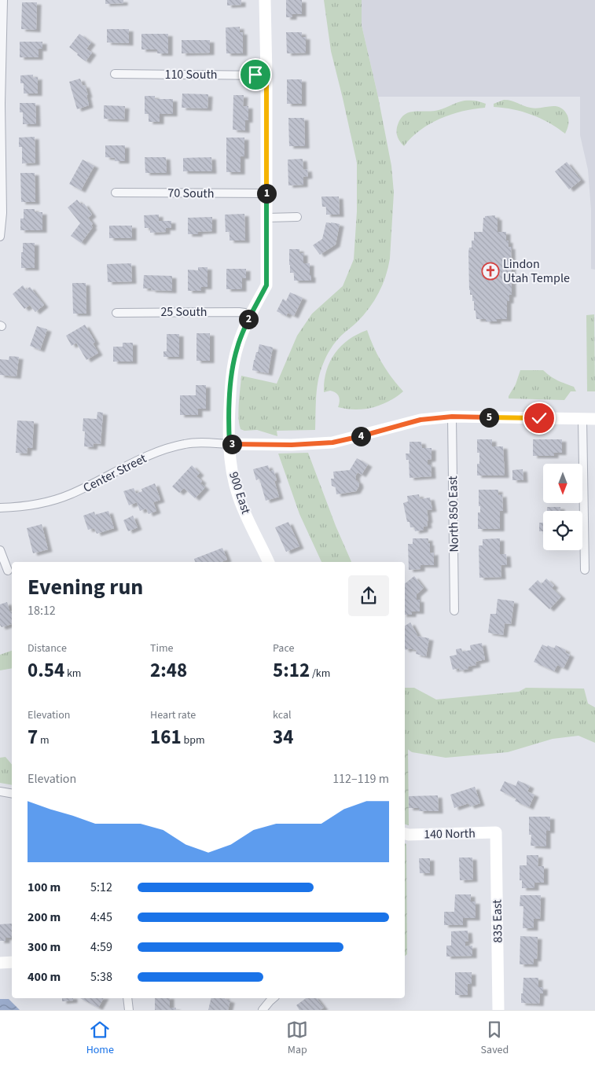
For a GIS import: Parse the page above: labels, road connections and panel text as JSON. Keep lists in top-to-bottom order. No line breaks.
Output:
{"streets":{"street":["110 South","70 South","25 South","Center Street","900 East","North 850 East","140 North","835 East"]},"crossings":[["110 South","900 East"],["70 South","900 East"],["25 South","900 East"],["Center Street","900 East"],["140 North","835 East"]],"places":{"church":["Lindon Utah Temple"]},"north":"bottom","page":{"pins":["1","2","5","4","3"],"heading":["Evening run","18:12"],"stats":[["Distance","0.54 km"],["Time","2:48"],["Pace","5:12 /km"],["Elevation","7 m"],["Heart rate","161 bpm"],["kcal","34"]],"chart":["Elevation","112–119 m"],"list":[{"name":"100 m","note":"5:12"},{"name":"200 m","note":"4:45"},{"name":"300 m","note":"4:59"},{"name":"400 m","note":"5:38"}],"tabs":["Home","Map","Saved"]}}
